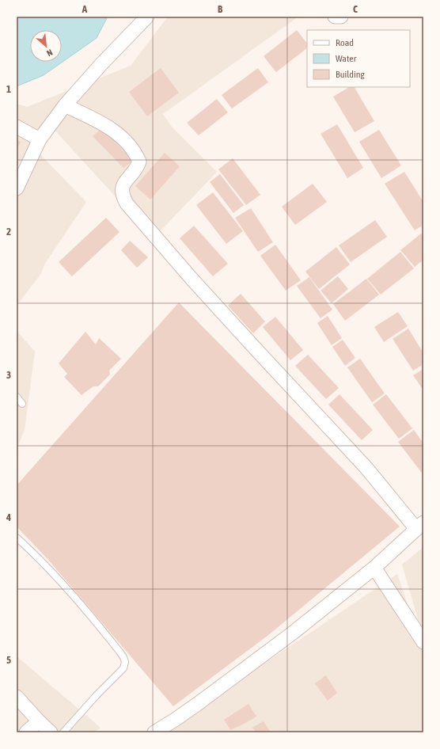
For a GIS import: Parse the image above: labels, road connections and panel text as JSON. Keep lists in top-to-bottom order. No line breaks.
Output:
{"legend":["Road","Water","Building"],"north":"bottom right","grid":{"columns":["A","B","C"],"rows":["1","2","3","4","5"]}}
